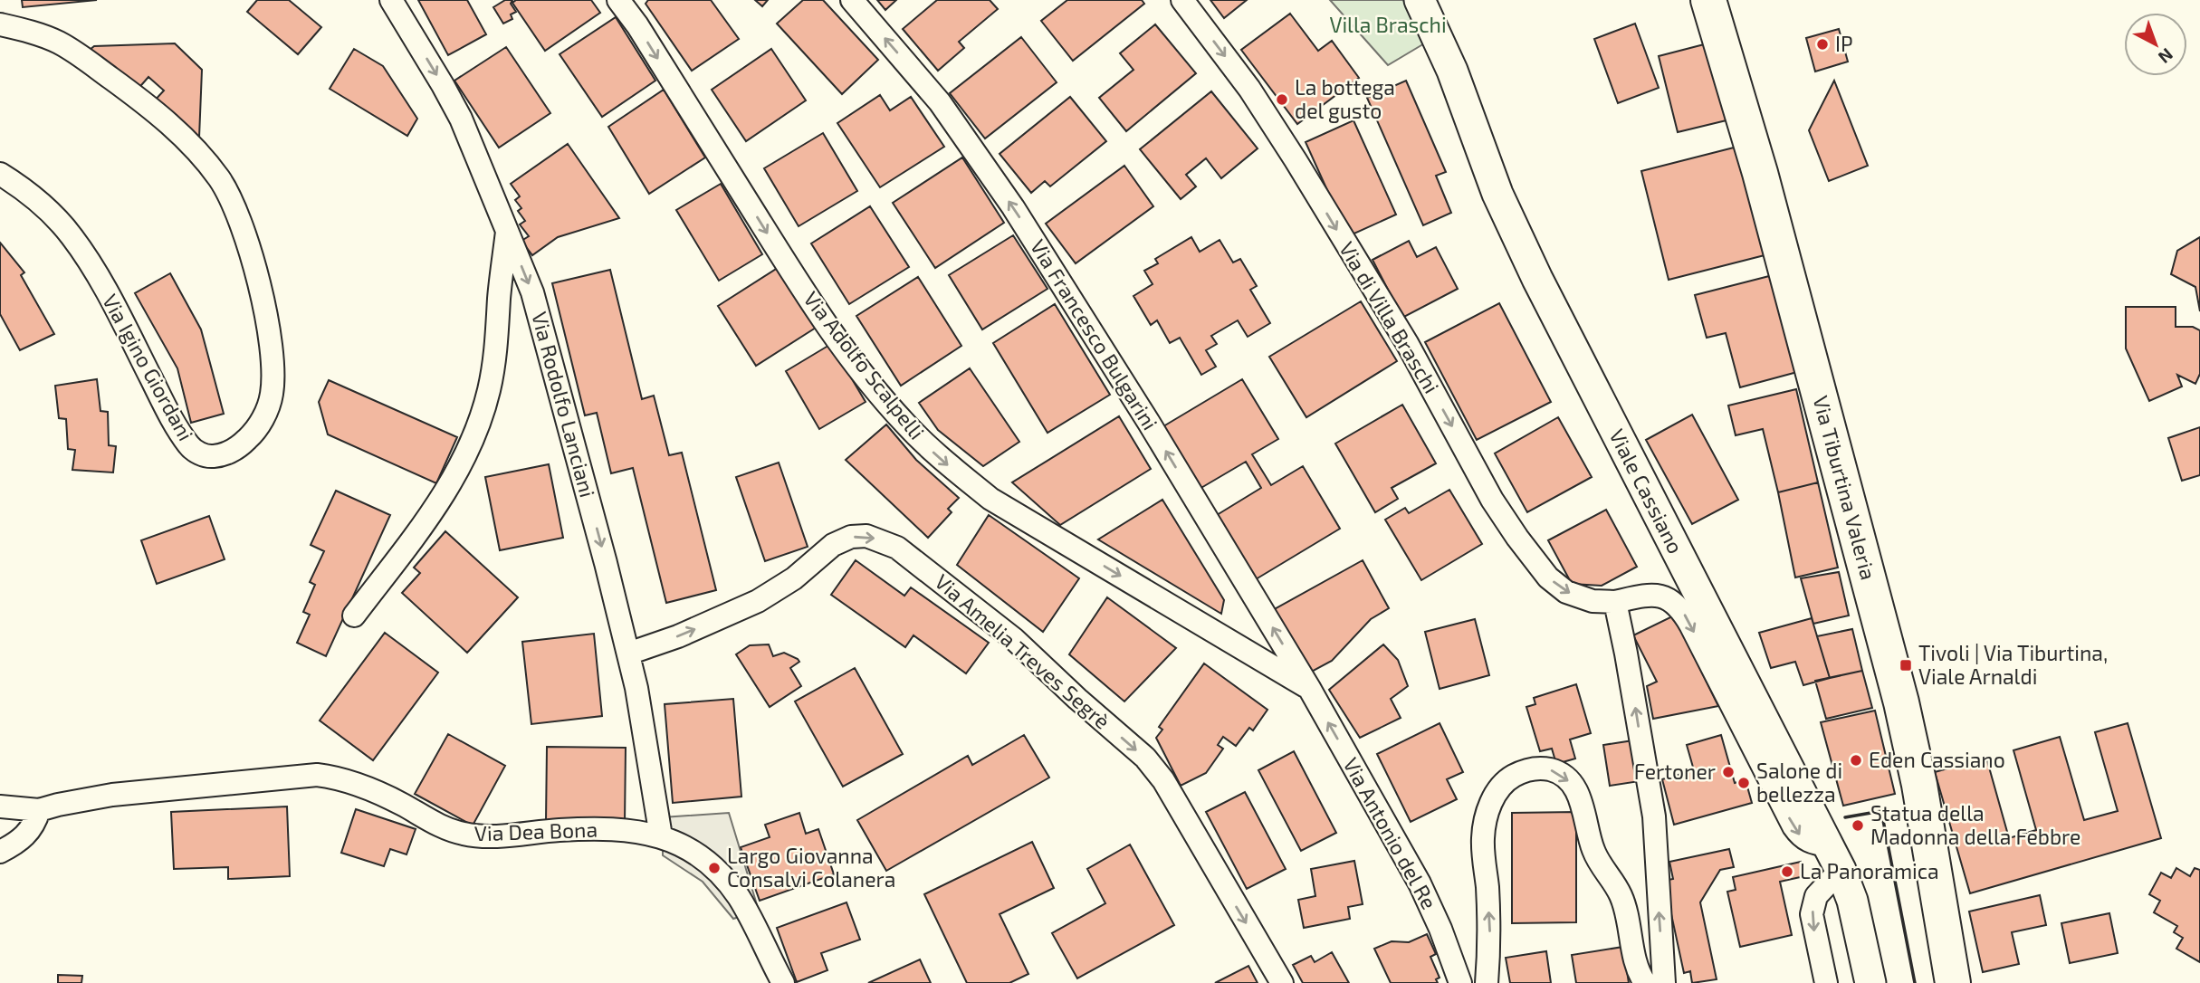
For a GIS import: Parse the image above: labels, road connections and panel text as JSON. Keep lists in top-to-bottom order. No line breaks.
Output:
{"streets":{"main road":["Via Tiburtina Valeria"],"street":["Via di Villa Braschi","Via Francesco Bulgarini","Via Adolfo Scalpelli","Via Igino Giordani","Via Rodolfo Lanciani","Viale Cassiano","Via Amelia Treves Segrè","Via Dea Bona","Via Antonio del Re"]},"crossings":[["Via di Villa Braschi","Viale Cassiano"],["Via Francesco Bulgarini","Via Adolfo Scalpelli"],["Via Francesco Bulgarini","Via Antonio del Re"],["Via Adolfo Scalpelli","Via Antonio del Re"],["Via Rodolfo Lanciani","Via Amelia Treves Segrè"],["Via Rodolfo Lanciani","Via Dea Bona"]],"one_way":["Via di Villa Braschi","Via Francesco Bulgarini","Via Adolfo Scalpelli","Via Rodolfo Lanciani","Via Amelia Treves Segrè","Via Antonio del Re"],"parks":["Villa Braschi"],"places":{"other":["IP","La bottega del gusto","Eden Cassiano","Fertoner","Salone di bellezza","Statua della Madonna della Febbre","Largo Giovanna Consalvi Colanera","La Panoramica"],"transit":["Tivoli | Via Tiburtina, Viale Arnaldi"]},"north":"bottom right"}
